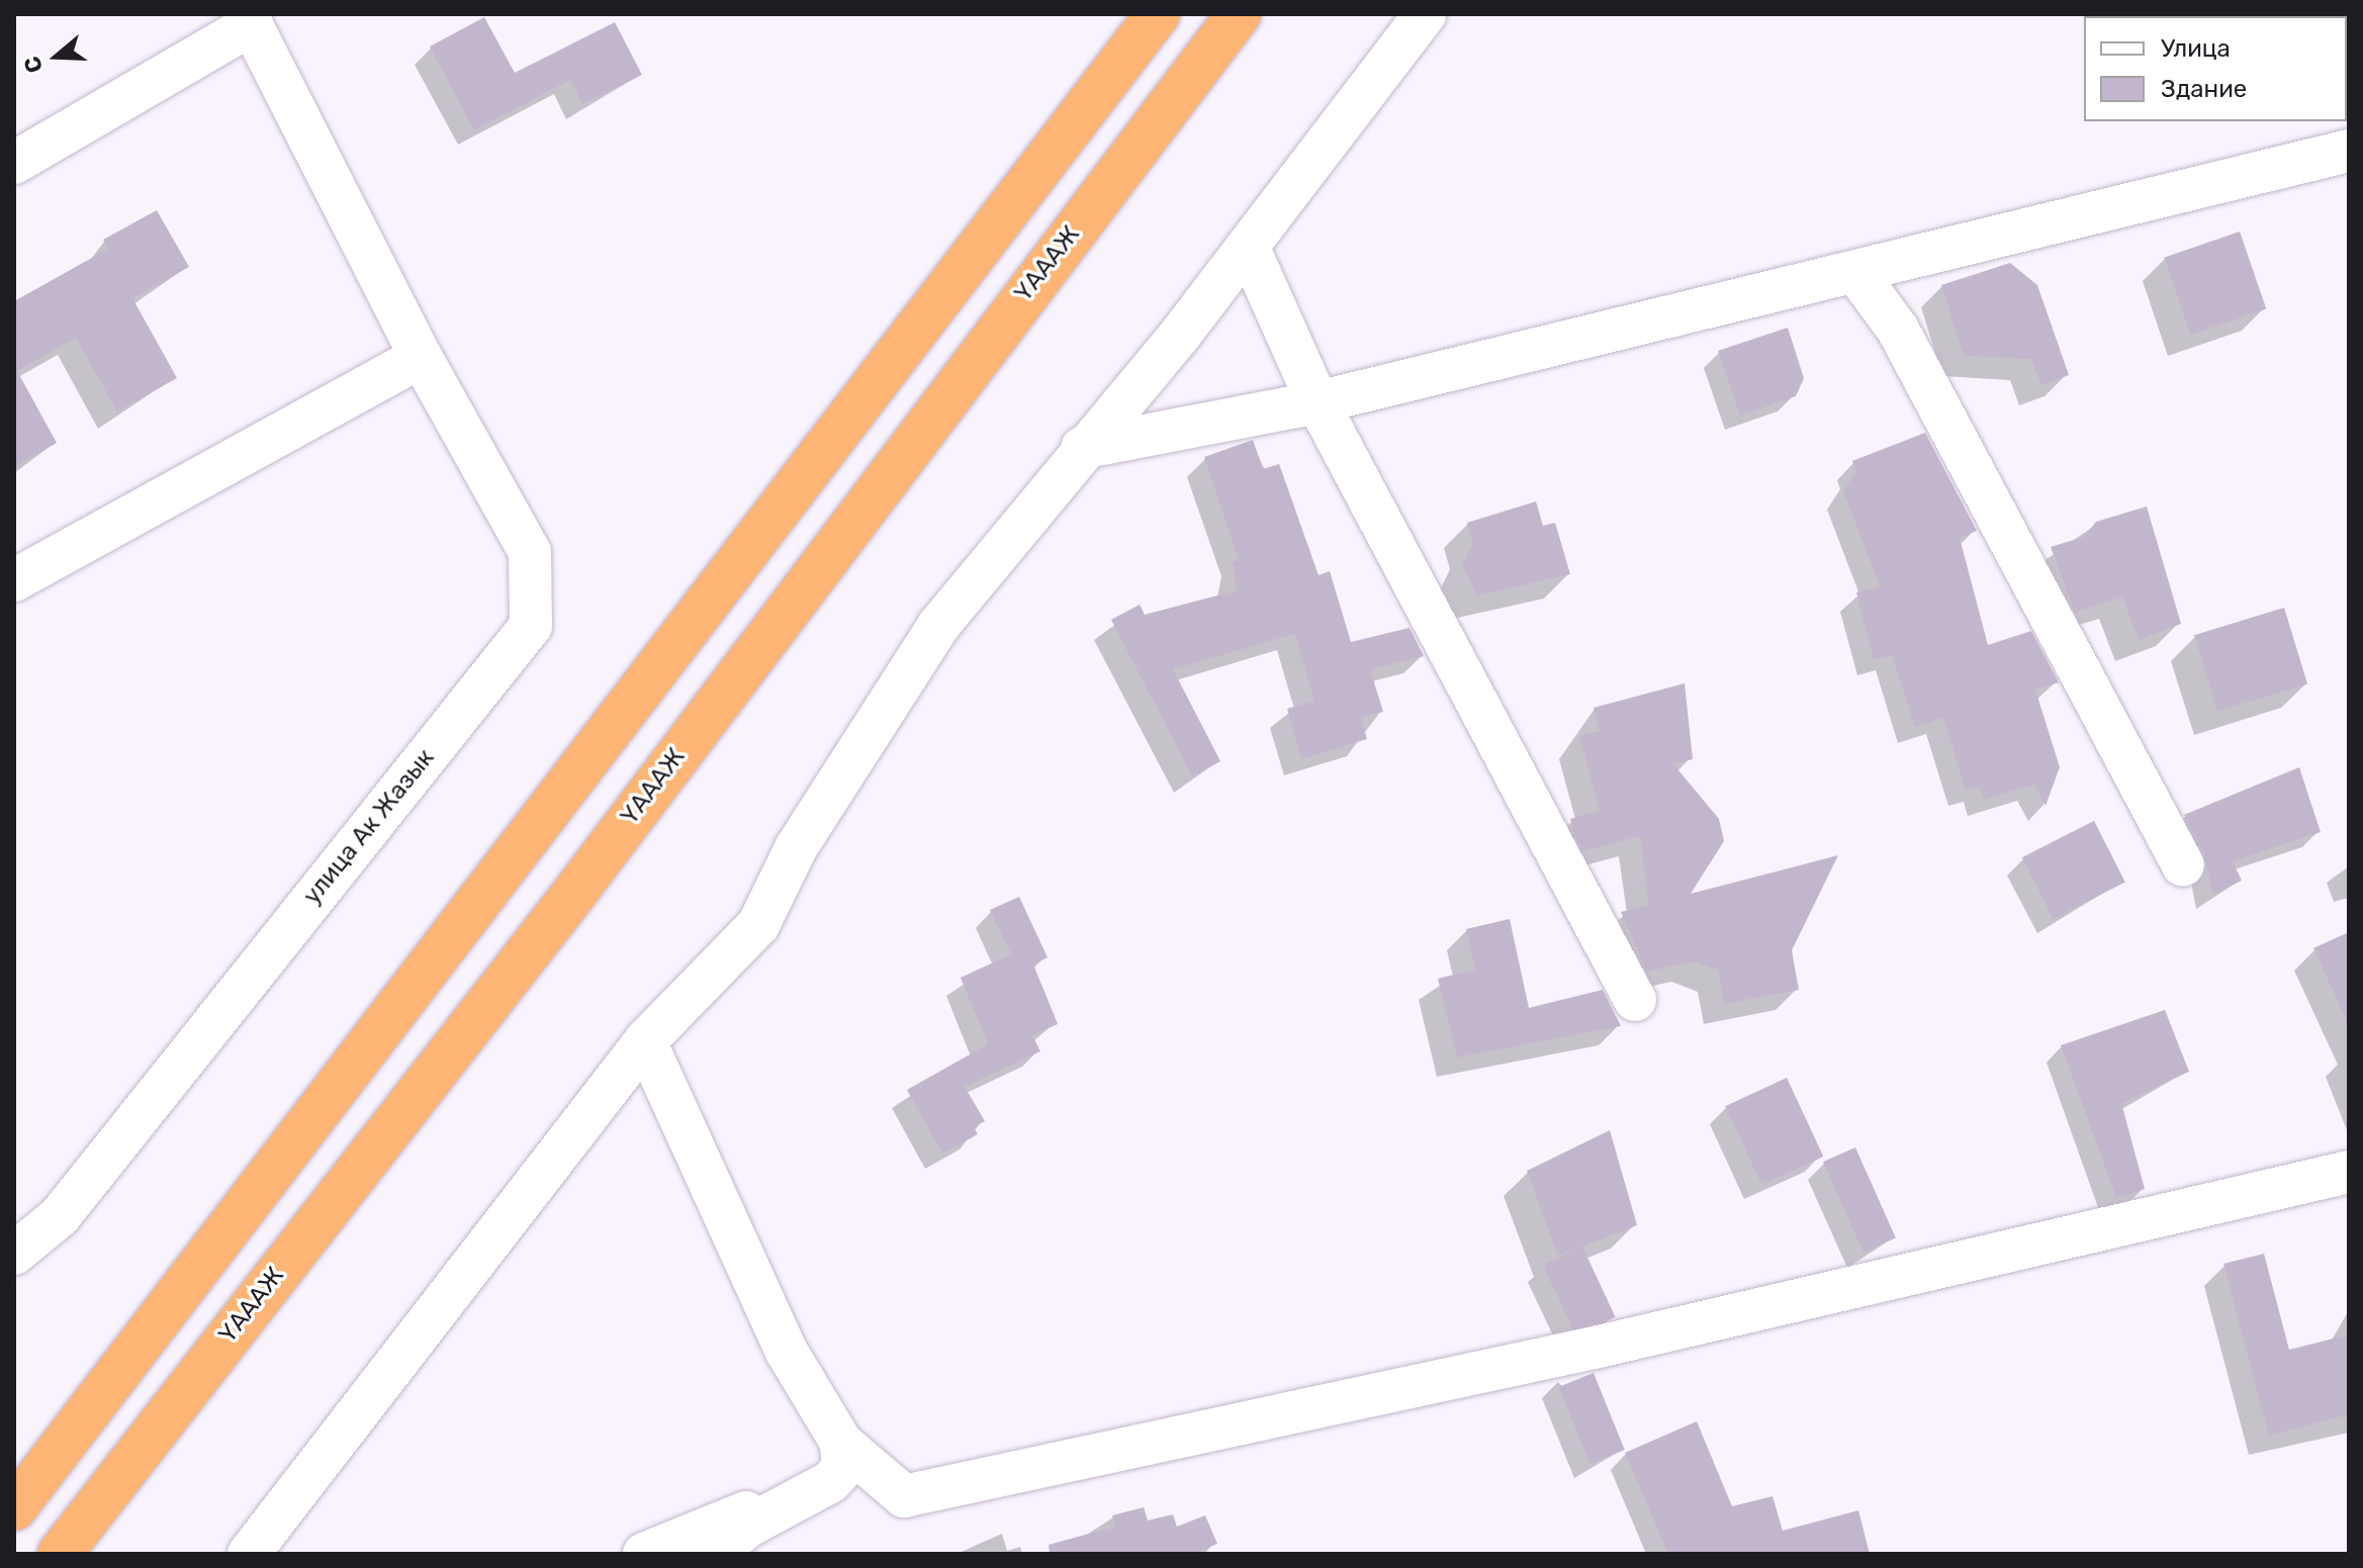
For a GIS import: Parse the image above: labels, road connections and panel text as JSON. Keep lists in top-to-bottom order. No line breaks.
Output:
{"streets":{"highway":["ҮАААЖ"],"street":["улица Ак Жазык"]},"legend":["Улица","Здание"],"north":"left"}
